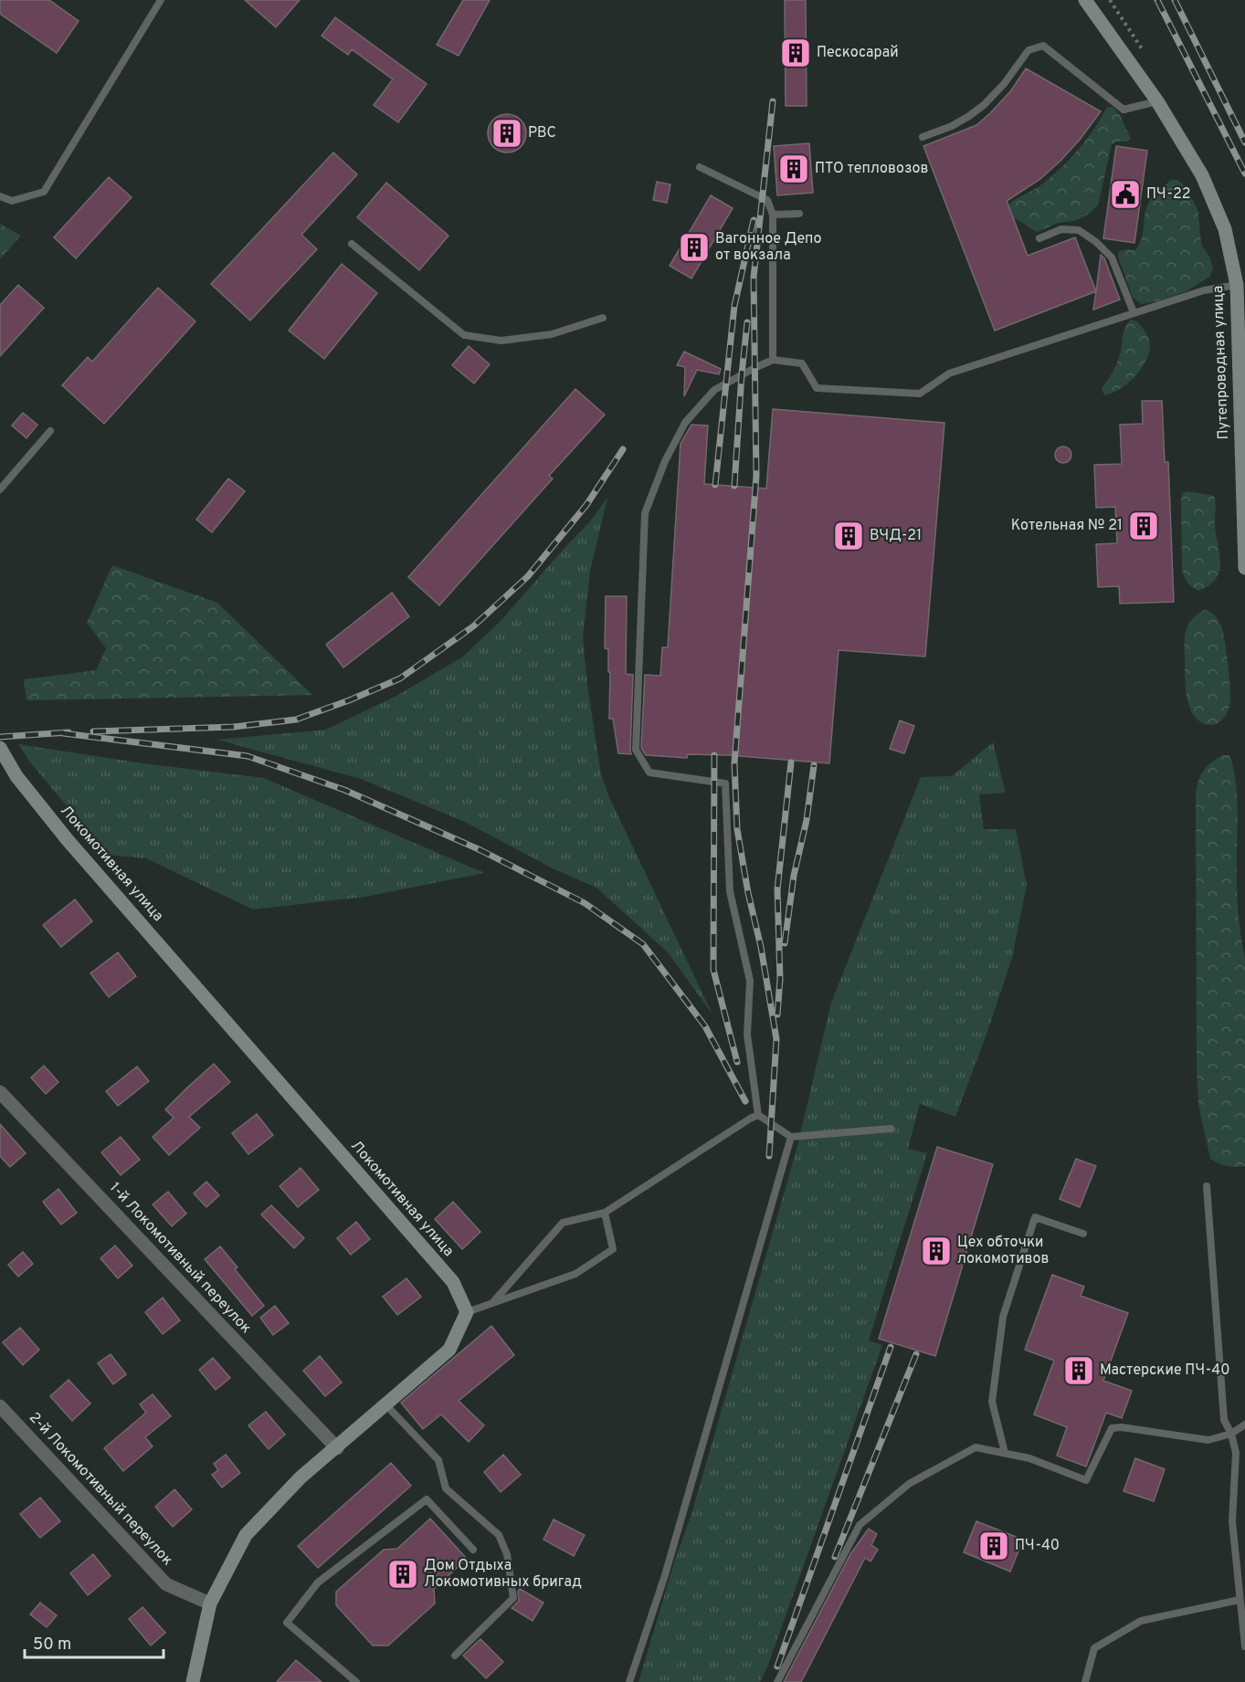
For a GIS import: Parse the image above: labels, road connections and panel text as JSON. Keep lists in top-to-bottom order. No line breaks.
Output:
{"streets":{"street":["Путепроводная улица","Локомотивная улица","1-й Локомотивный переулок","2-й Локомотивный переулок"]},"places":{"building":["Пескосарай","РВС","ПТО тепловозов","Вагонное Депо от вокзала","Котельная № 21","ВЧД-21","Цех обточки локомотивов","Мастерские ПЧ-40","ПЧ-40","Дом Отдыха Локомотивных бригад"],"public building":["ПЧ-22"]},"scale_bar":"50 m"}
